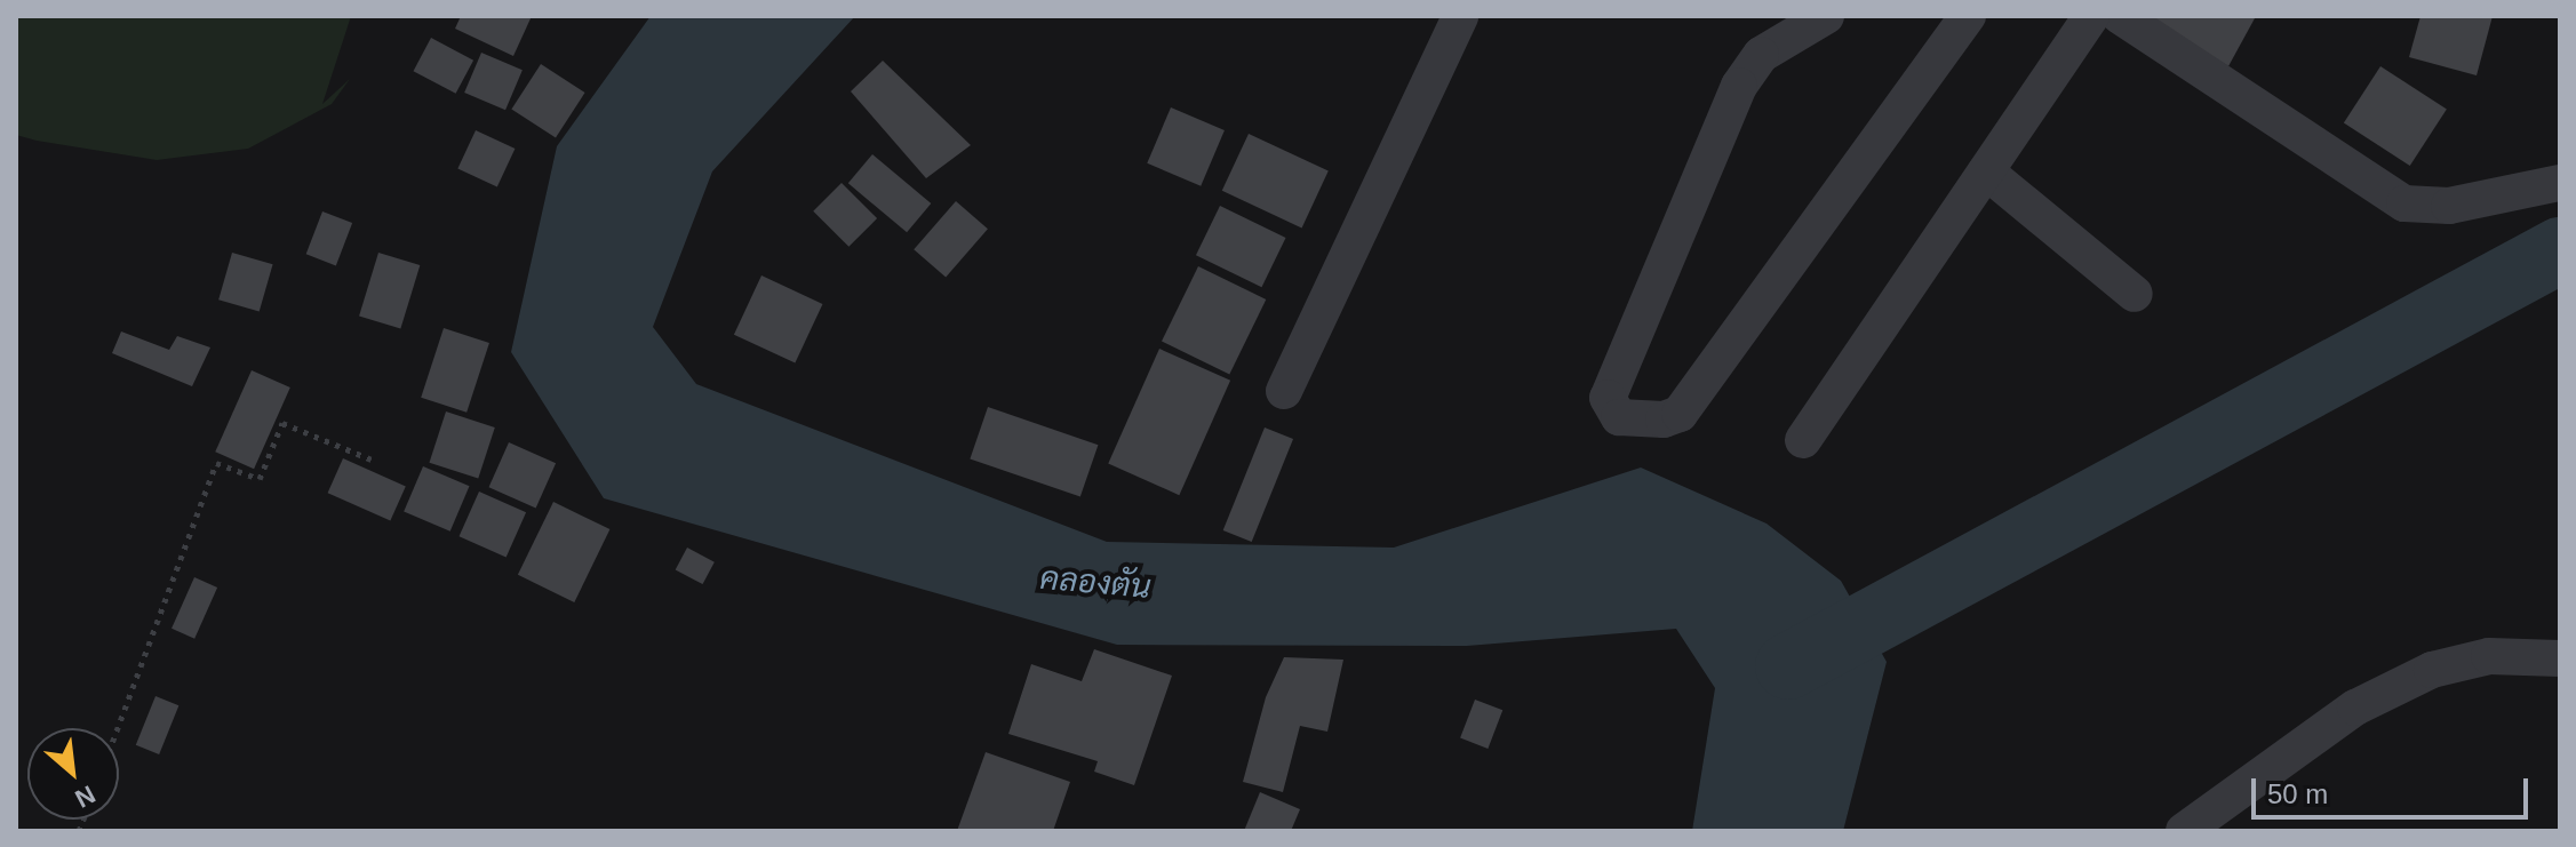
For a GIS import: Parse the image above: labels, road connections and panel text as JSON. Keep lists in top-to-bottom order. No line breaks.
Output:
{"water":["คลองตัน"],"scale_bar":"50 m","north":"bottom right"}
